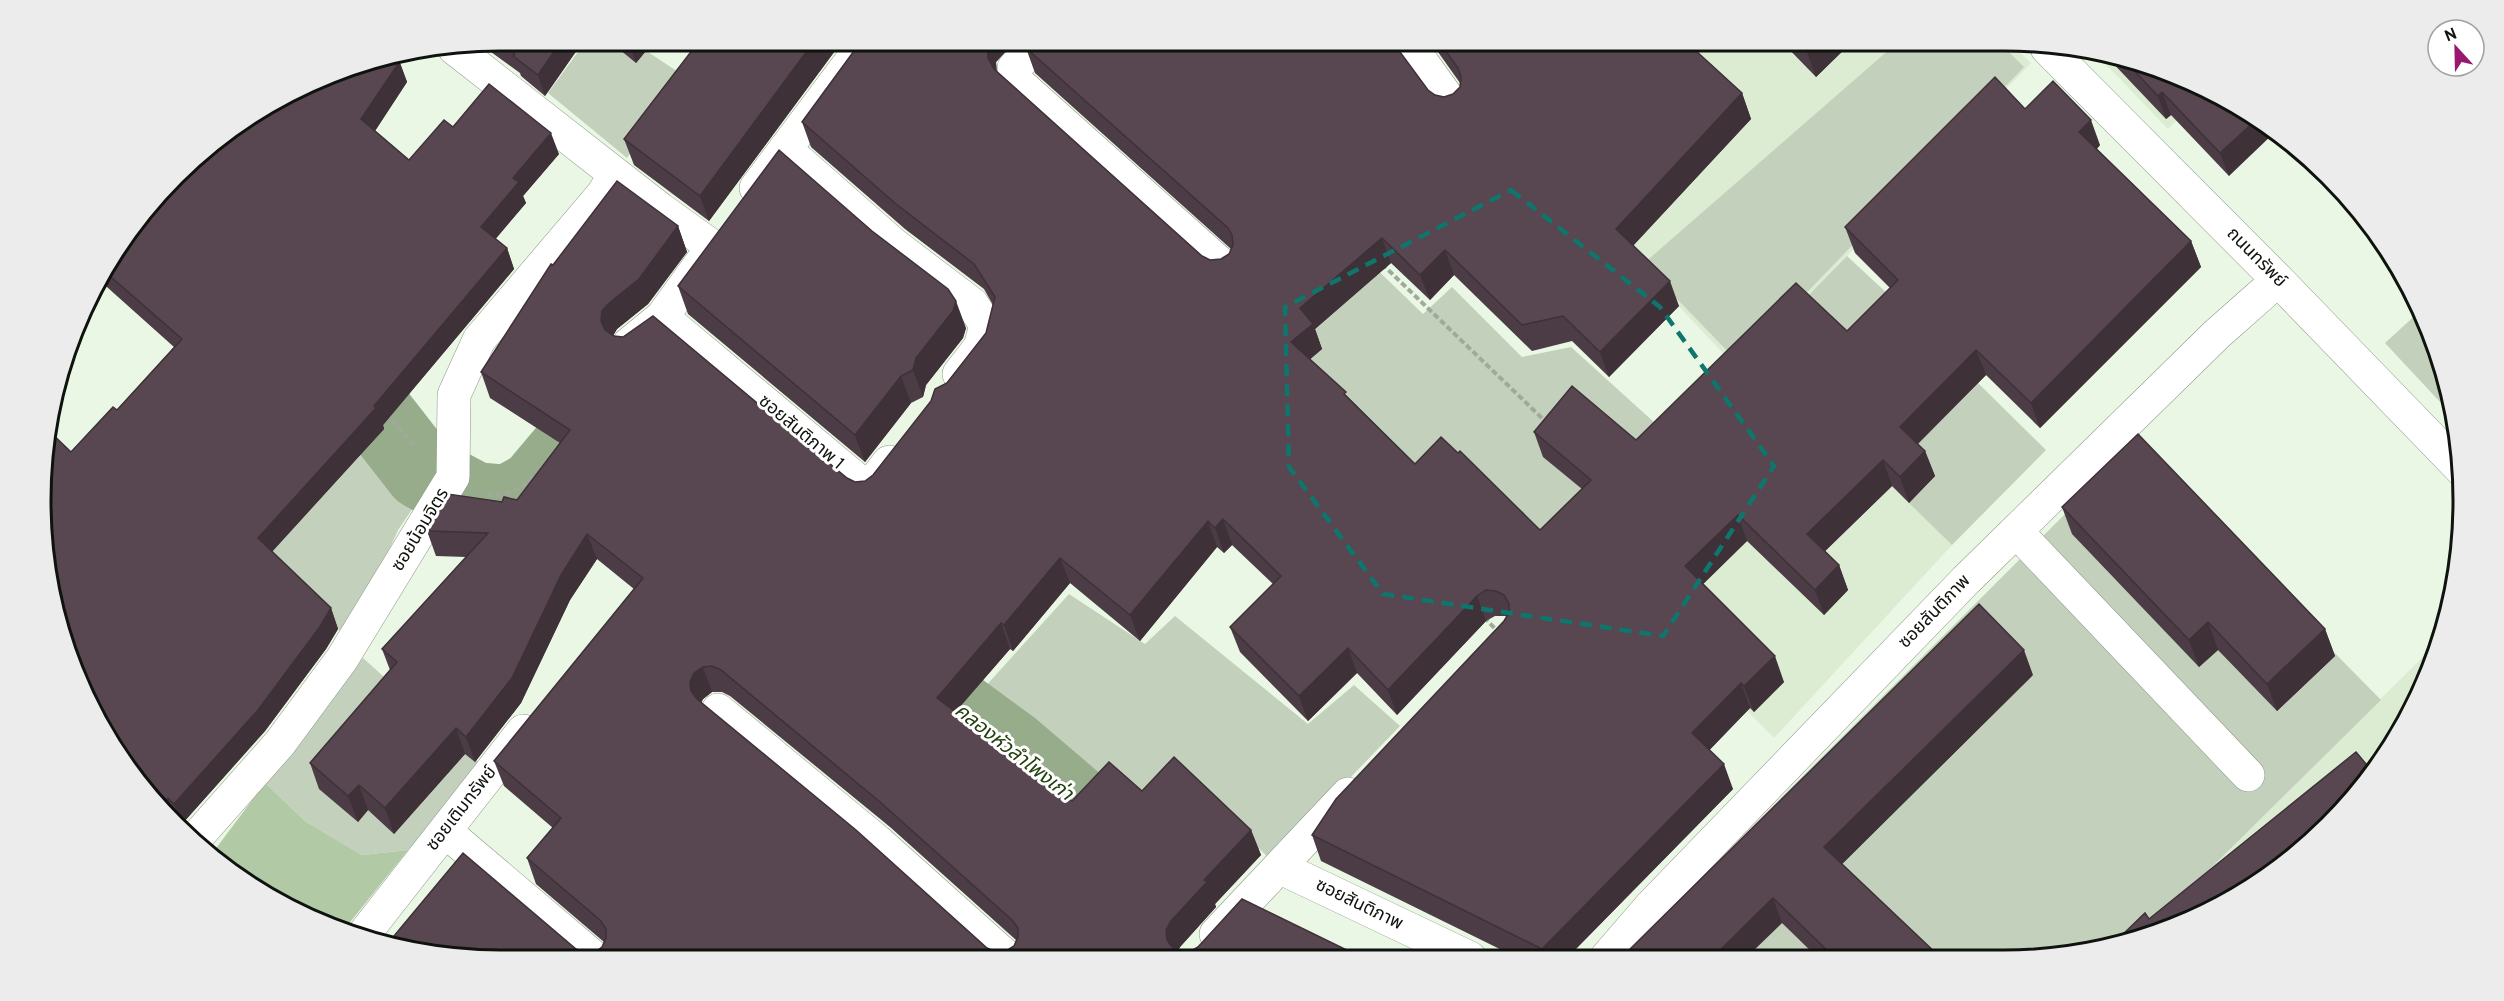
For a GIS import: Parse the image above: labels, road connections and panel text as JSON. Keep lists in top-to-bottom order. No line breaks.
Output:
{"streets":{"street":["ถนนทรัพย์","ซอยสันติภาพ 1","ซอยน้อมจิตร","ซอยสันติภาพ","ซอยเติมทรัพย์"]},"crossings":[["ถนนทรัพย์","ซอยสันติภาพ"]],"water":["คลองหัวลำโพงเก่า"],"north":"top"}
